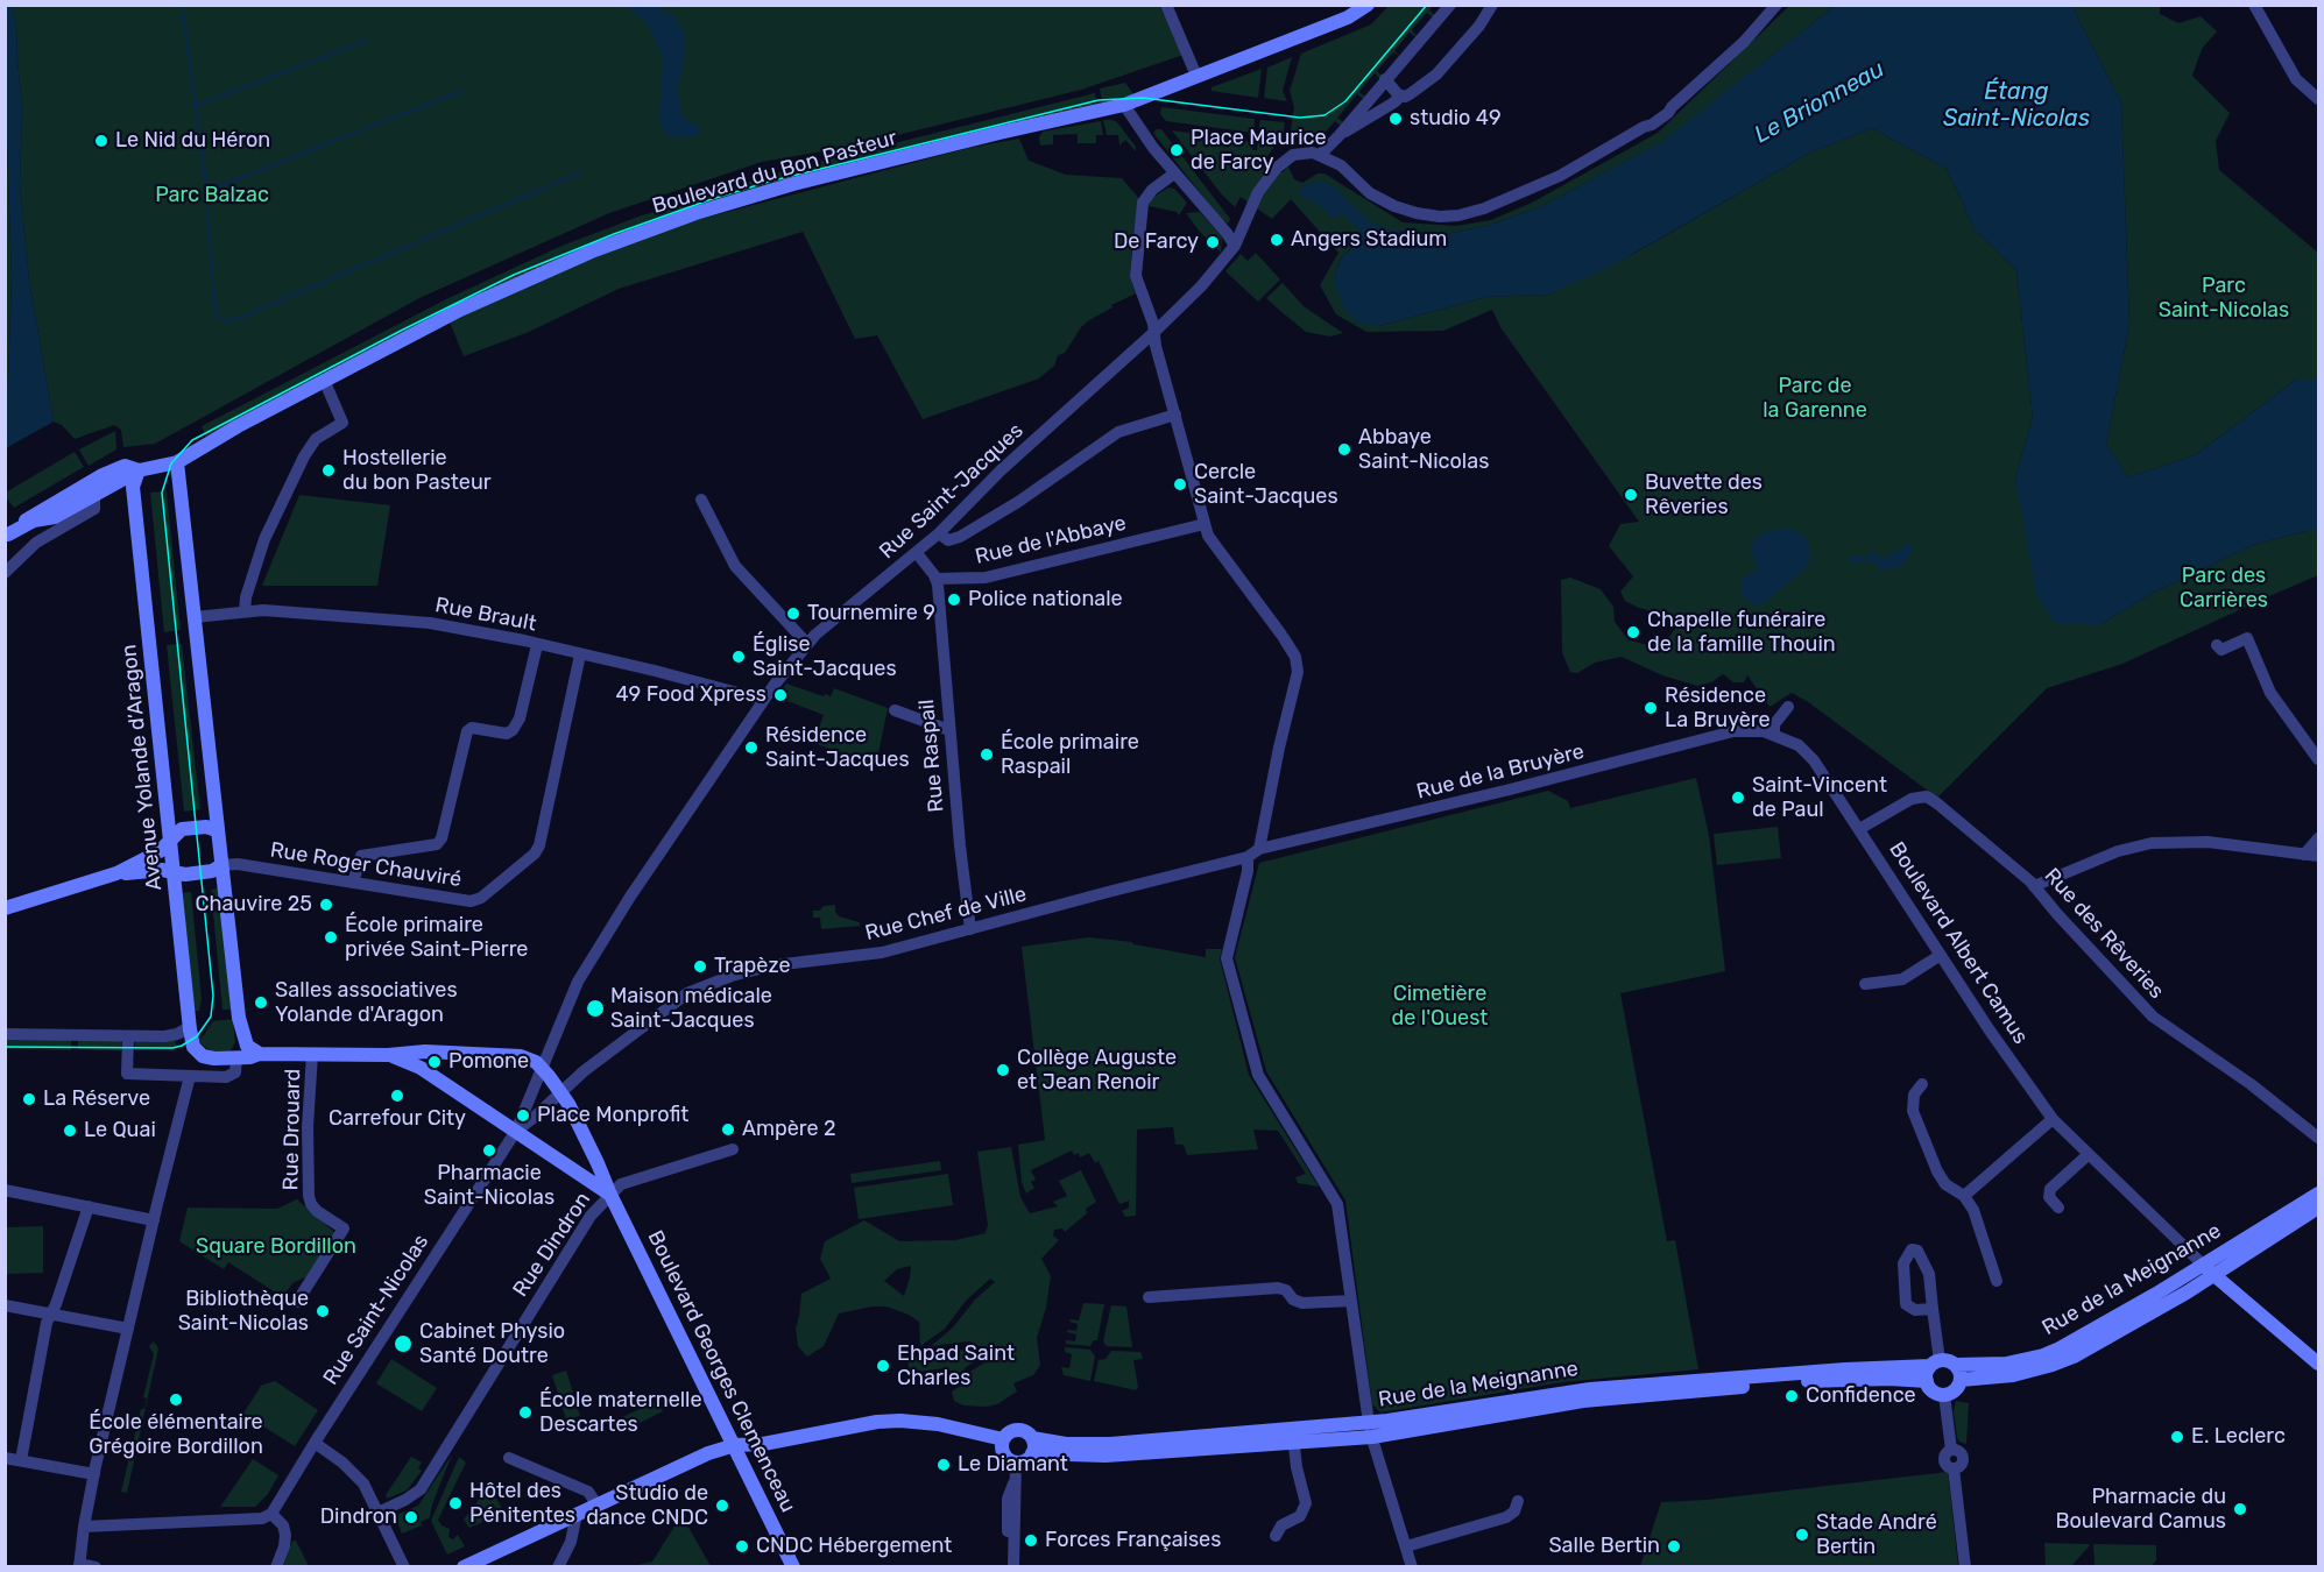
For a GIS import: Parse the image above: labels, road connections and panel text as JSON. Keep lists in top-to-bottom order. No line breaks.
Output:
{"streets":{"main road":["Boulevard du Bon Pasteur","Avenue Yolande d’Aragon","Boulevard Albert Camus","Rue de la Meignanne","Boulevard Georges Clemenceau"],"street":["Rue Saint-Jacques","Rue de l'Abbaye","Rue Brault","Rue Raspail","Rue de la Bruyère","Rue Roger Chauviré","Rue Chef de Ville","Rue des Rêveries","Rue Drouard","Rue Dindron","Rue Saint-Nicolas"]},"crossings":[["Boulevard du Bon Pasteur","Avenue Yolande d’Aragon"],["Rue Saint-Jacques","Rue Brault"],["Rue de l'Abbaye","Rue Raspail"],["Rue Brault","Rue Roger Chauviré"],["Rue Raspail","Rue Chef de Ville"],["Avenue Yolande d’Aragon","Rue Roger Chauviré"],["Rue de la Bruyère","Rue Chef de Ville"],["Rue de la Bruyère","Boulevard Albert Camus"],["Rue des Rêveries","Boulevard Albert Camus"],["Boulevard Albert Camus","Rue de la Meignanne"],["Rue Dindron","Boulevard Georges Clemenceau"]],"water":["Étang Saint-Nicolas","Le Brionneau"],"parks":["Parc Balzac","Parc Saint-Nicolas","Parc de la Garenne","Parc des Carrières","Cimetière de l'Ouest","Square Bordillon"],"places":["studio 49","Le Nid du Héron","Place Maurice de Farcy","Angers Stadium","De Farcy","Abbaye Saint-Nicolas","Hostellerie du bon Pasteur","Cercle Saint-Jacques","Buvette des Rêveries","Police nationale","Tournemire 9","Chapelle funéraire de la famille Thouin","Église Saint-Jacques","49 Food Xpress","Résidence La Bruyère","Résidence Saint-Jacques","École primaire Raspail","Saint-Vincent de Paul","Chauvire 25","École primaire privée Saint-Pierre","Trapèze","Salles associatives Yolande d'Aragon","Maison médicale Saint-Jacques","Pomone","Collège Auguste et Jean Renoir","Carrefour City","La Réserve","Place Monprofit","Ampère 2","Le Quai","Pharmacie Saint-Nicolas","Bibliothèque Saint-Nicolas","Cabinet Physio Santé Doutre","Ehpad Saint Charles","Confidence","École élémentaire Grégoire Bordillon","École maternelle Descartes","E. Leclerc","Le Diamant","Hôtel des Pénitentes","Studio de dance CNDC","Pharmacie du Boulevard Camus","Dindron","Stade André Bertin","Forces Françaises","CNDC Hébergement","Salle Bertin"]}
